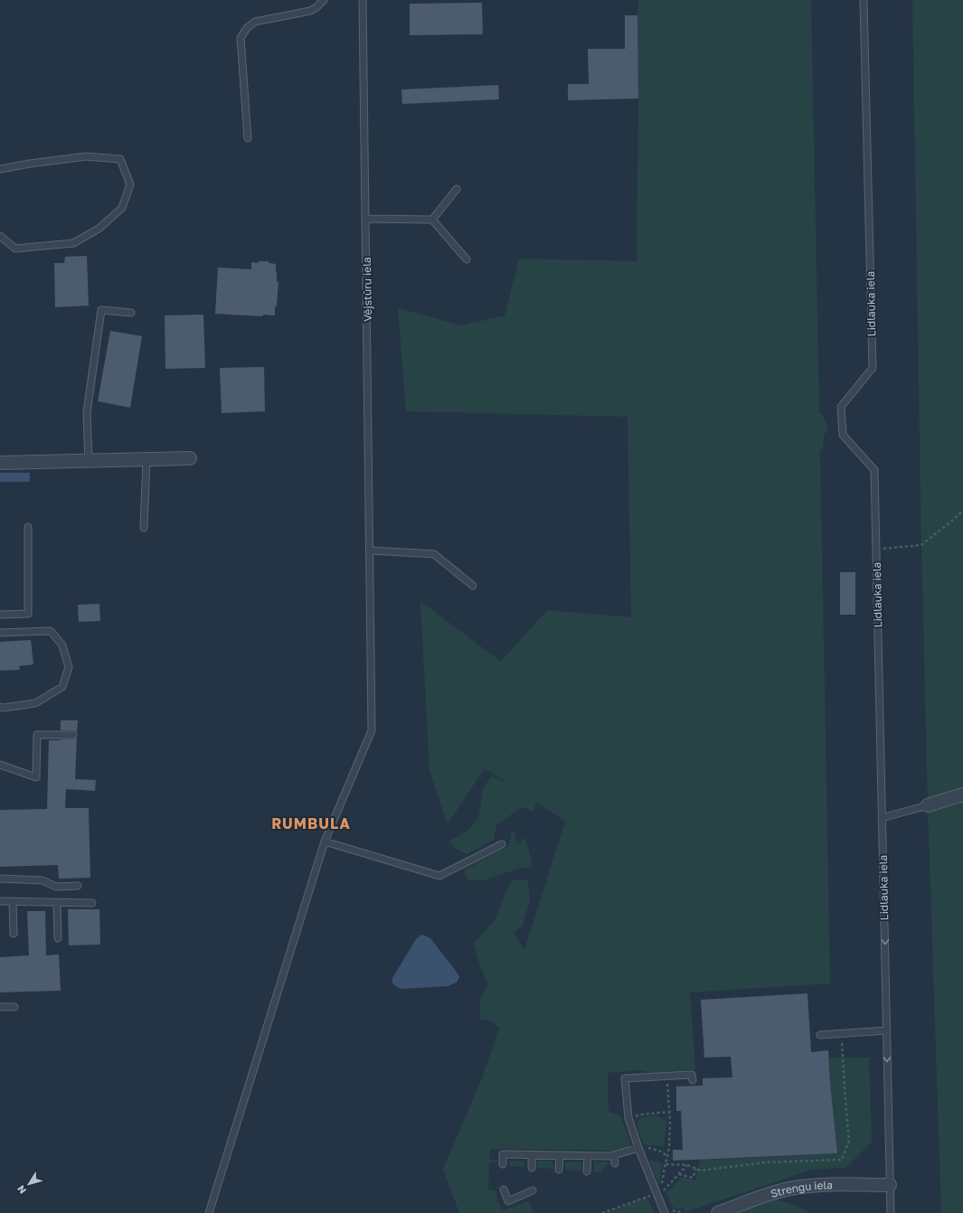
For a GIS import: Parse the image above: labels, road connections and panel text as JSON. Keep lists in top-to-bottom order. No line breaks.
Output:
{"streets":{"street":["Strengu iela"],"lane":["Vējstūru iela","Lidlauka iela"]},"crossings":[["Lidlauka iela","Strengu iela"]],"districts":["RUMBULA"],"north":"bottom left"}
